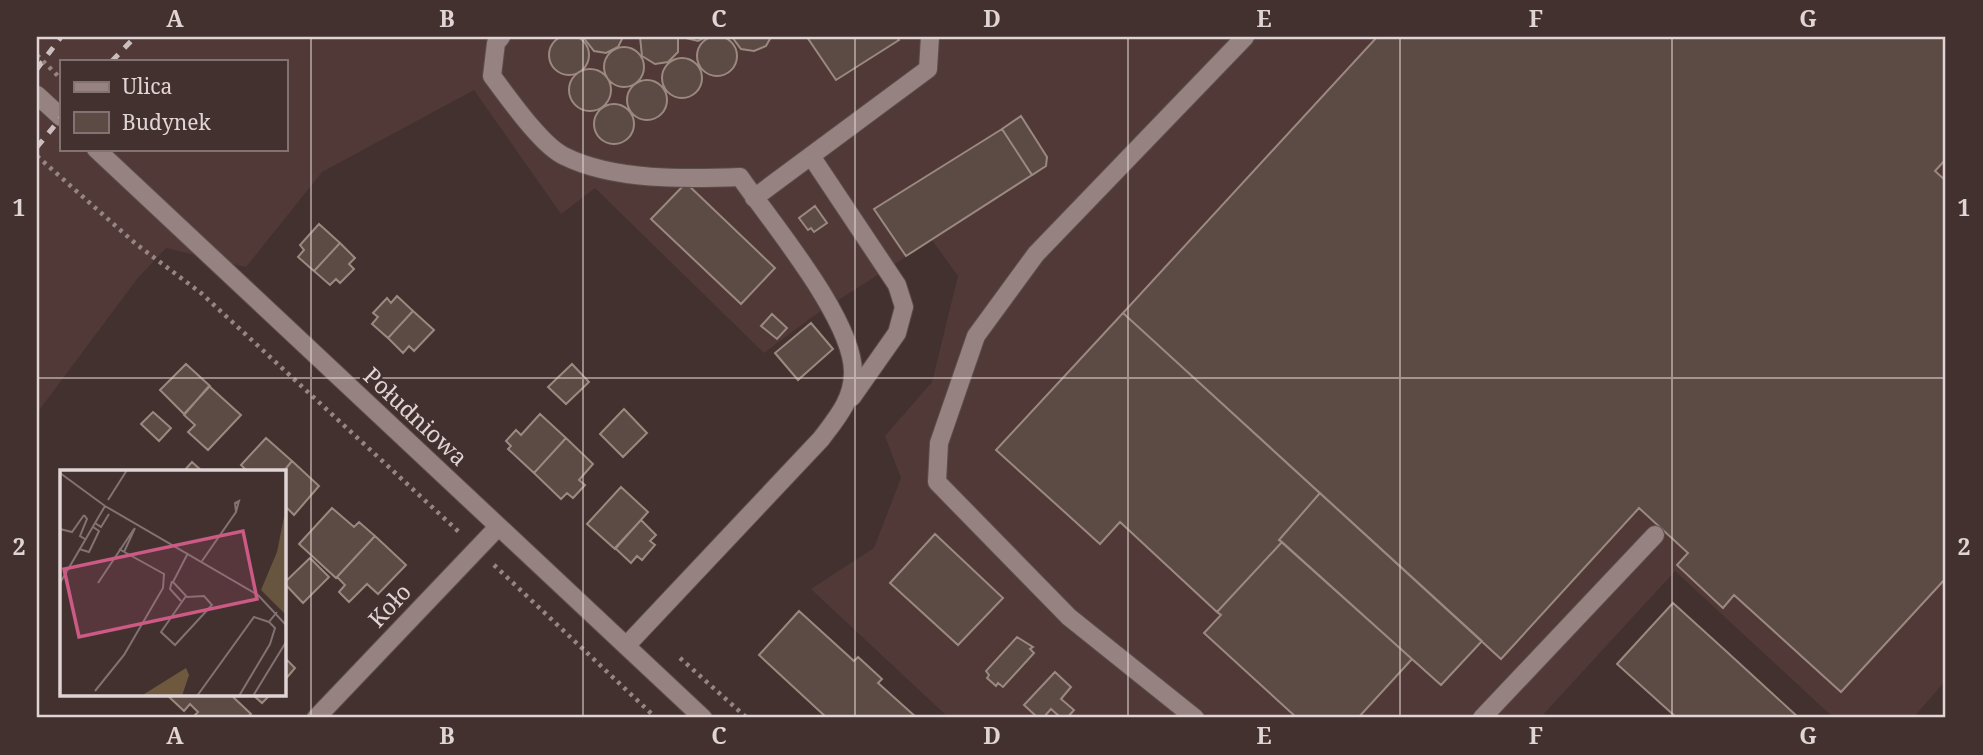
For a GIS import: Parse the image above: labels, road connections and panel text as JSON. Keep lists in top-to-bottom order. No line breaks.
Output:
{"streets":{"street":["Południowa","Koło"]},"crossings":[["Południowa","Koło"]],"legend":["Ulica","Budynek"],"grid":{"columns":["A","B","C","D","E","F","G"],"rows":["1","2"]}}
